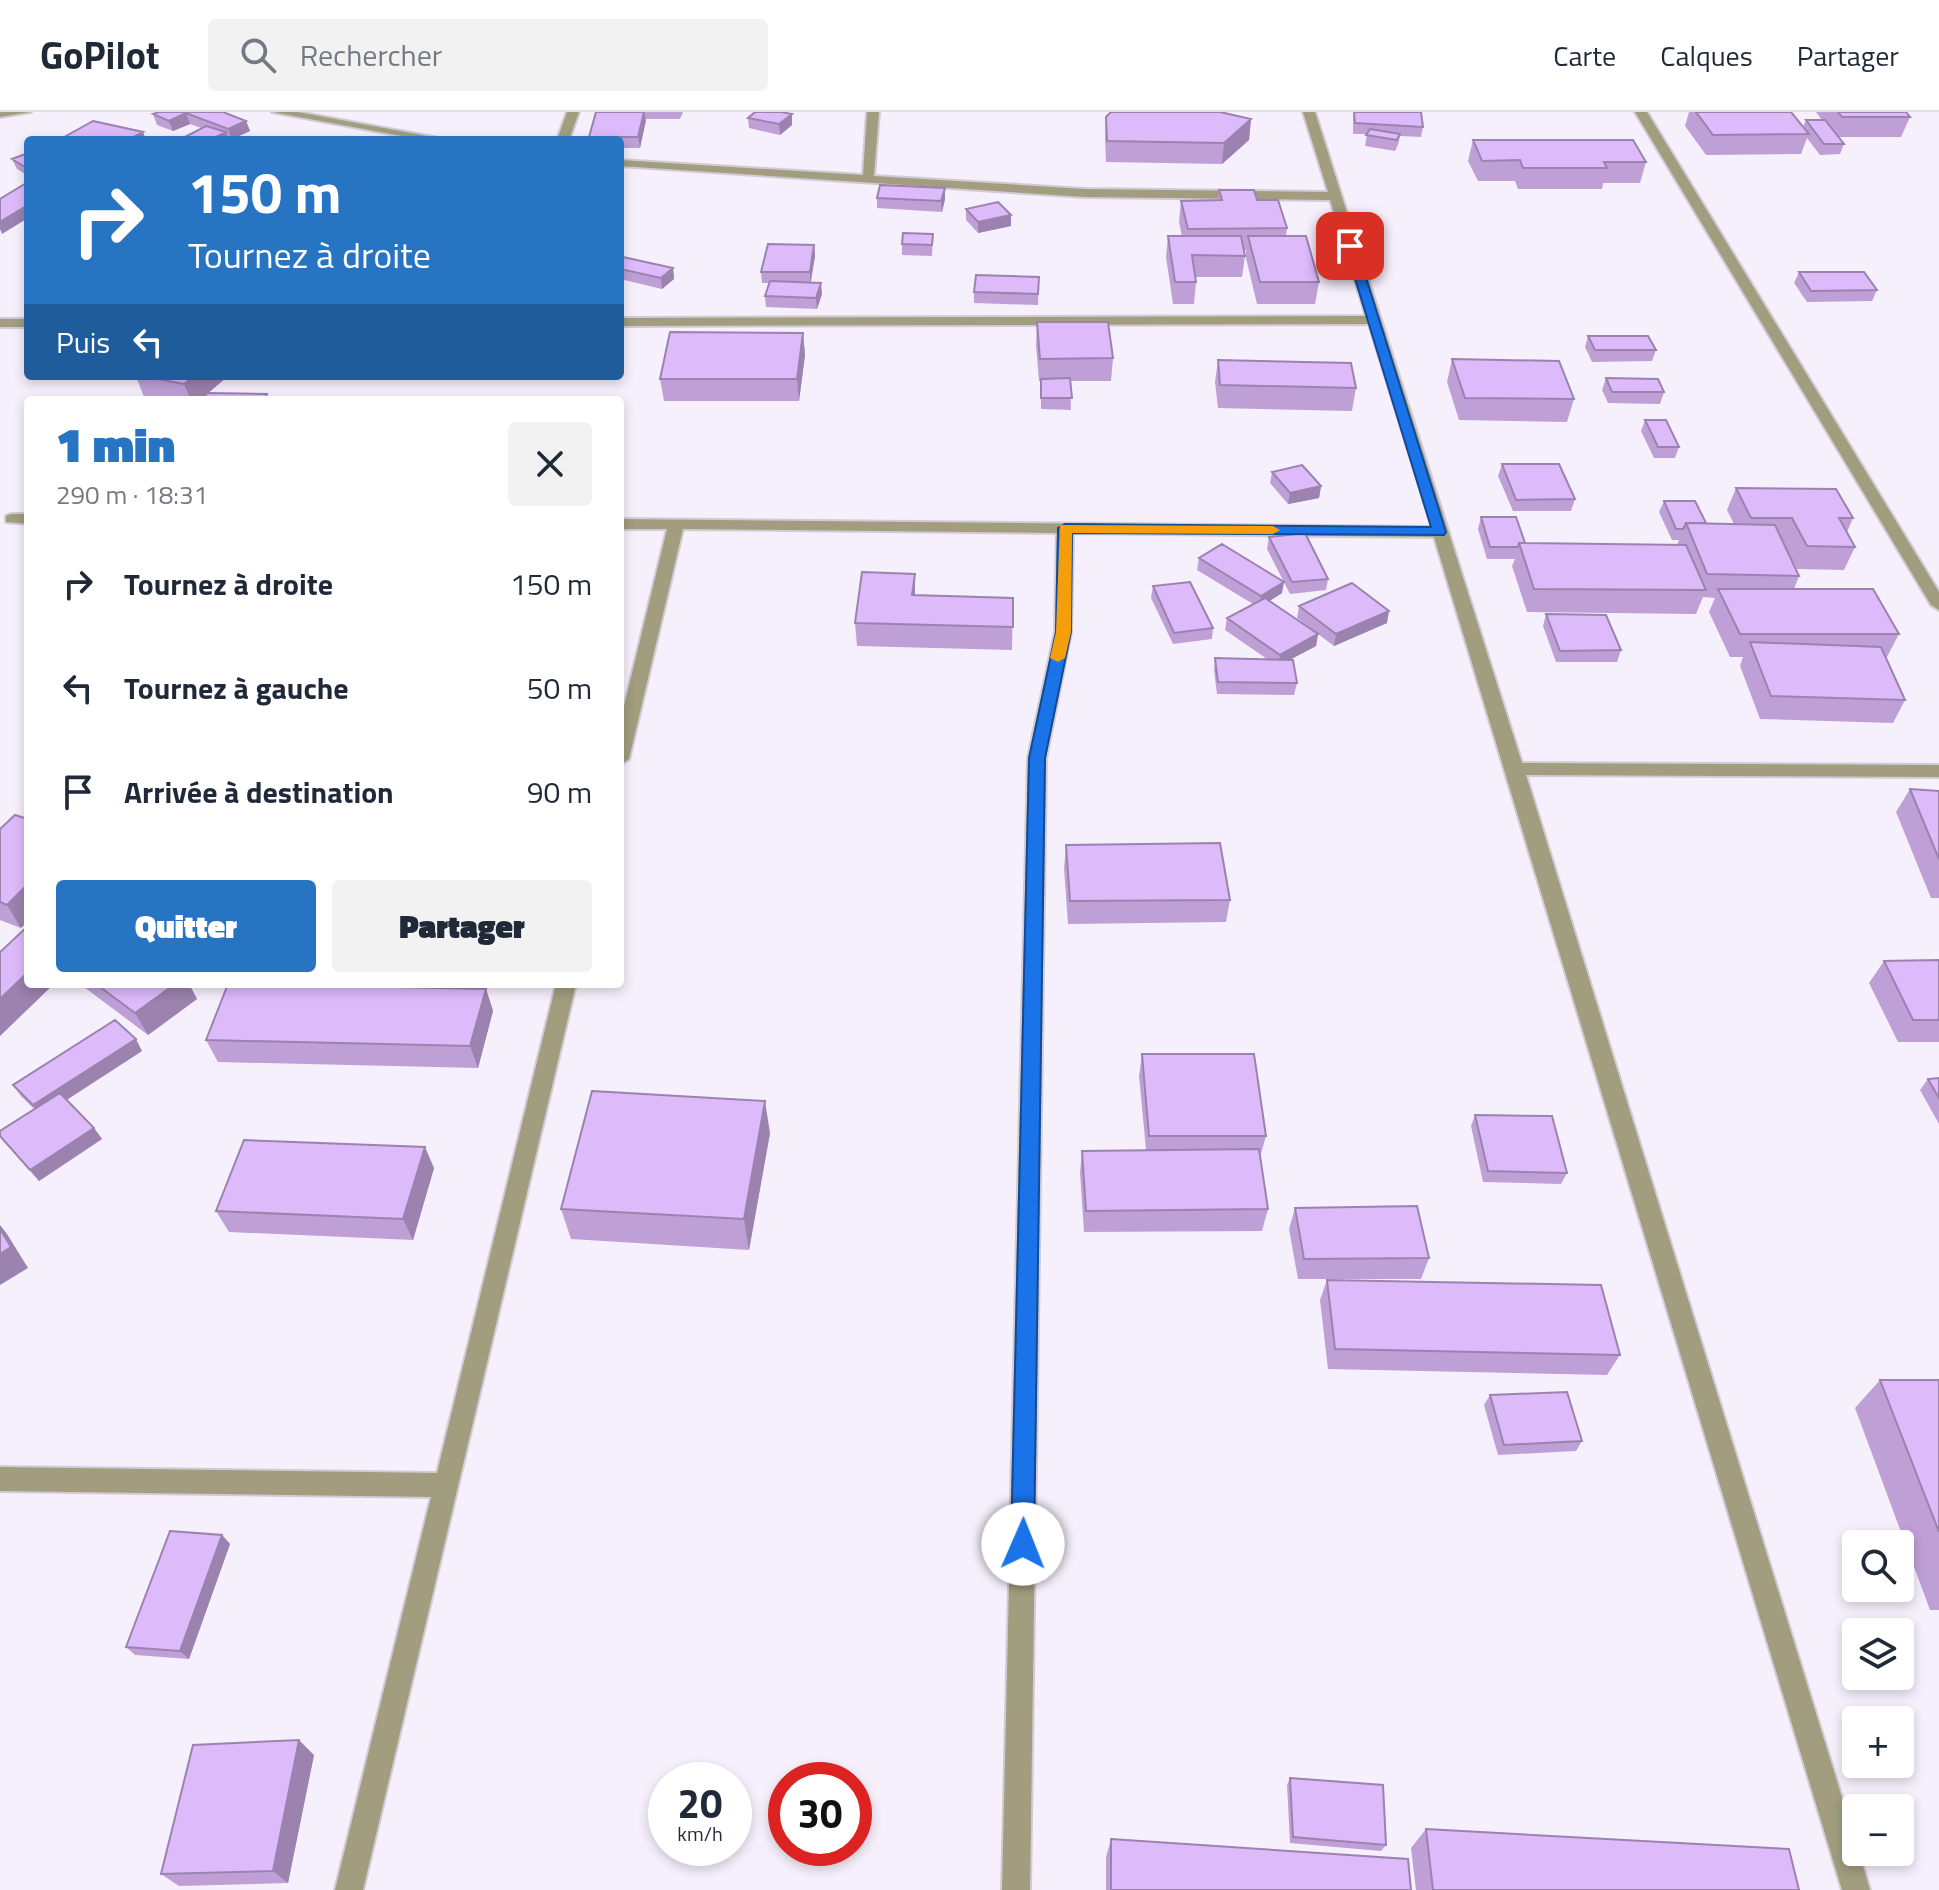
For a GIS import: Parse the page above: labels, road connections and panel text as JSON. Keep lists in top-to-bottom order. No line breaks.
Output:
{"page":{"header":"GoPilot","search":"Rechercher","nav":["Carte","Calques","Partager"],"turn":["150 m","Tournez à droite"],"then":"Puis","heading":["1 min","290 m · 18:31"],"list":[{"name":"Tournez à droite","value":"150 m"},{"name":"Tournez à gauche","value":"50 m"},{"name":"Arrivée à destination","value":"90 m"}],"buttons":["Quitter","Partager"],"map_buttons":["+","−"],"speed":"20 km/h","limit":"30"}}
